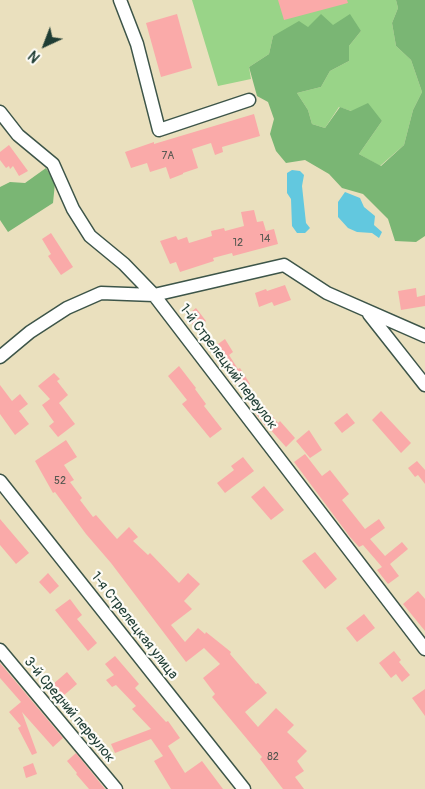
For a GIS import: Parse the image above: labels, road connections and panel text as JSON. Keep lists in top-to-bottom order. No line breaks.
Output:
{"streets":{"street":["1-й Стрелецкий переулок","1-я Стрелецкая улица","3-й Средний переулок"]},"house_numbers":["7А","14","12","52","82"],"north":"bottom left"}
